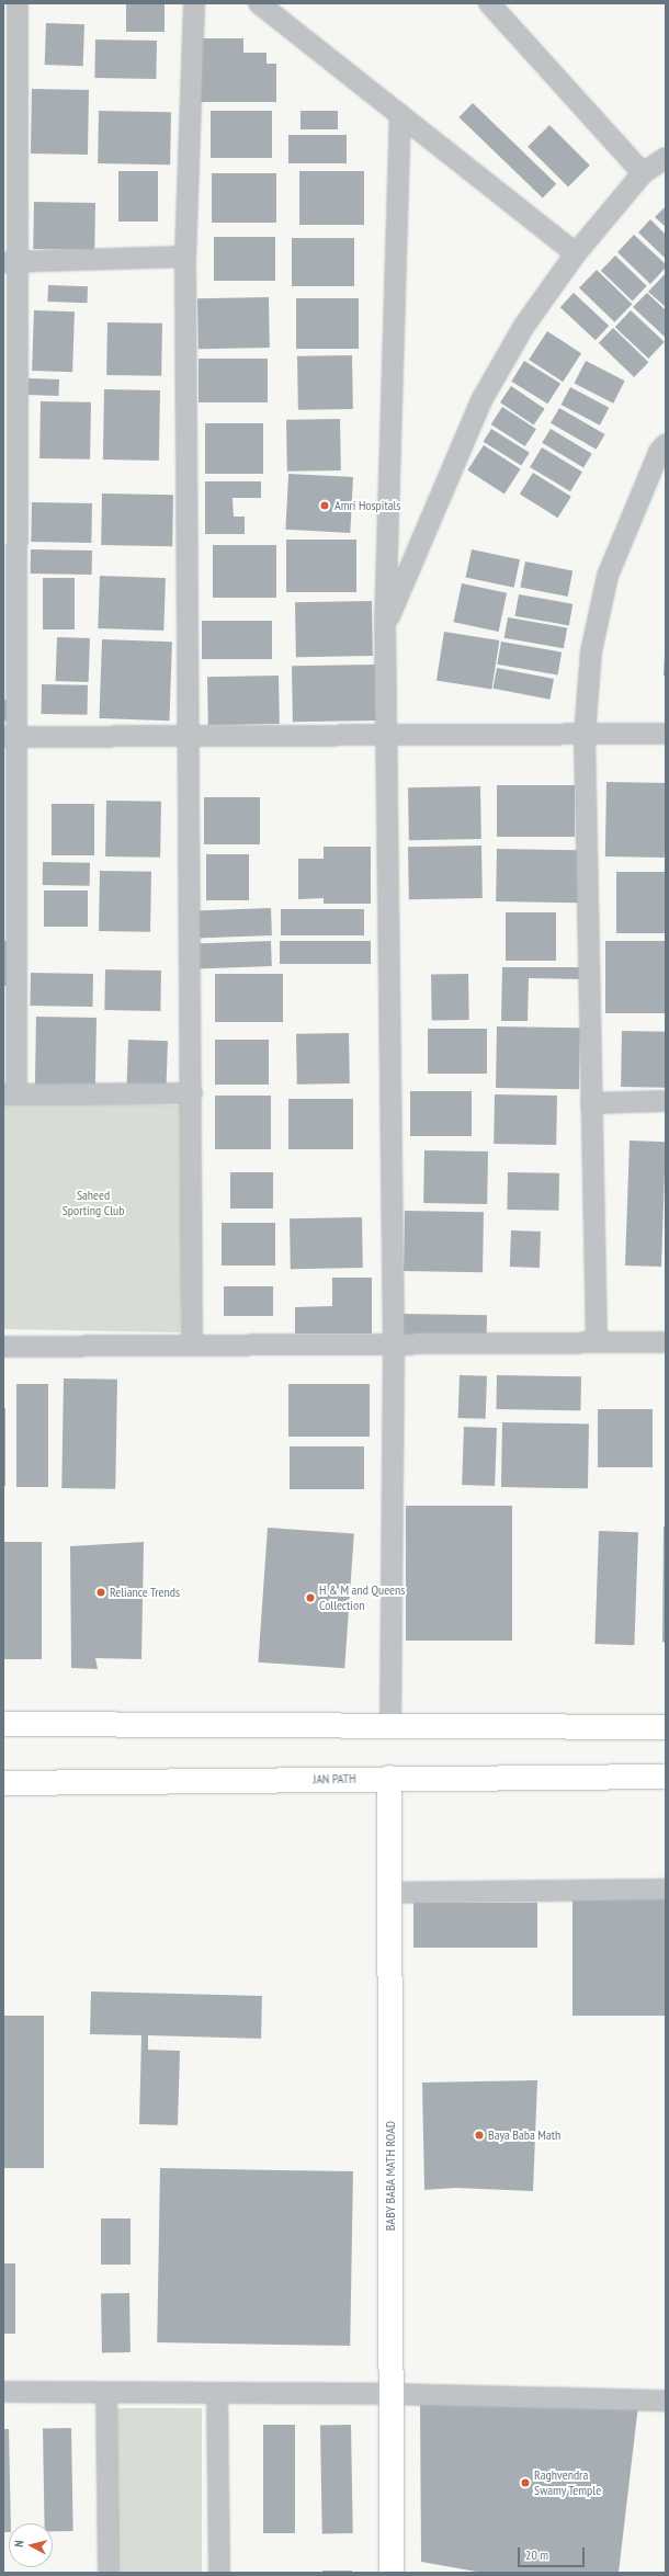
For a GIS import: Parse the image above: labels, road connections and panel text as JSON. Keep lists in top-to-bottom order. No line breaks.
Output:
{"streets":{"main road":["JAN PATH","BABY BABA MATH ROAD"]},"crossings":[["JAN PATH","BABY BABA MATH ROAD"]],"parks":["Saheed Sporting Club"],"places":["Amri Hospitals","Reliance Trends","H & M and Queens Collection","Baya Baba Math","Raghvendra Swamy Temple"],"scale_bar":"20 m","north":"left"}
